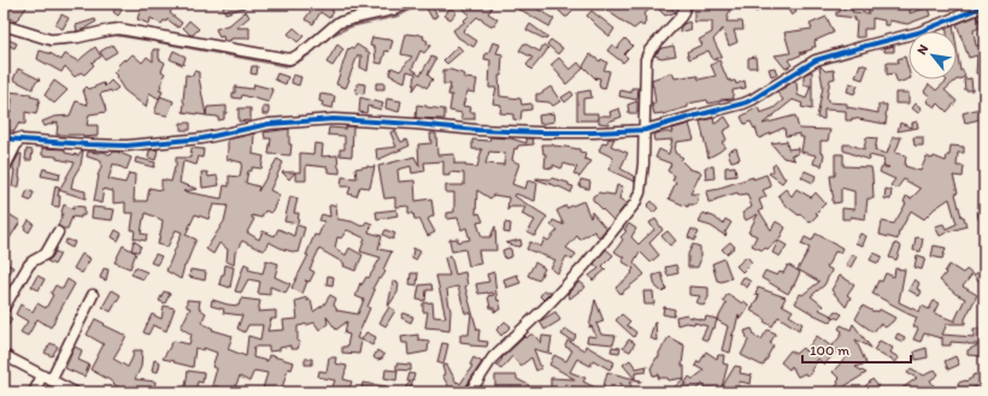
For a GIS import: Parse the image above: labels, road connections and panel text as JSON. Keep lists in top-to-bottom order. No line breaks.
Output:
{"scale_bar":"100 m","north":"top left"}
